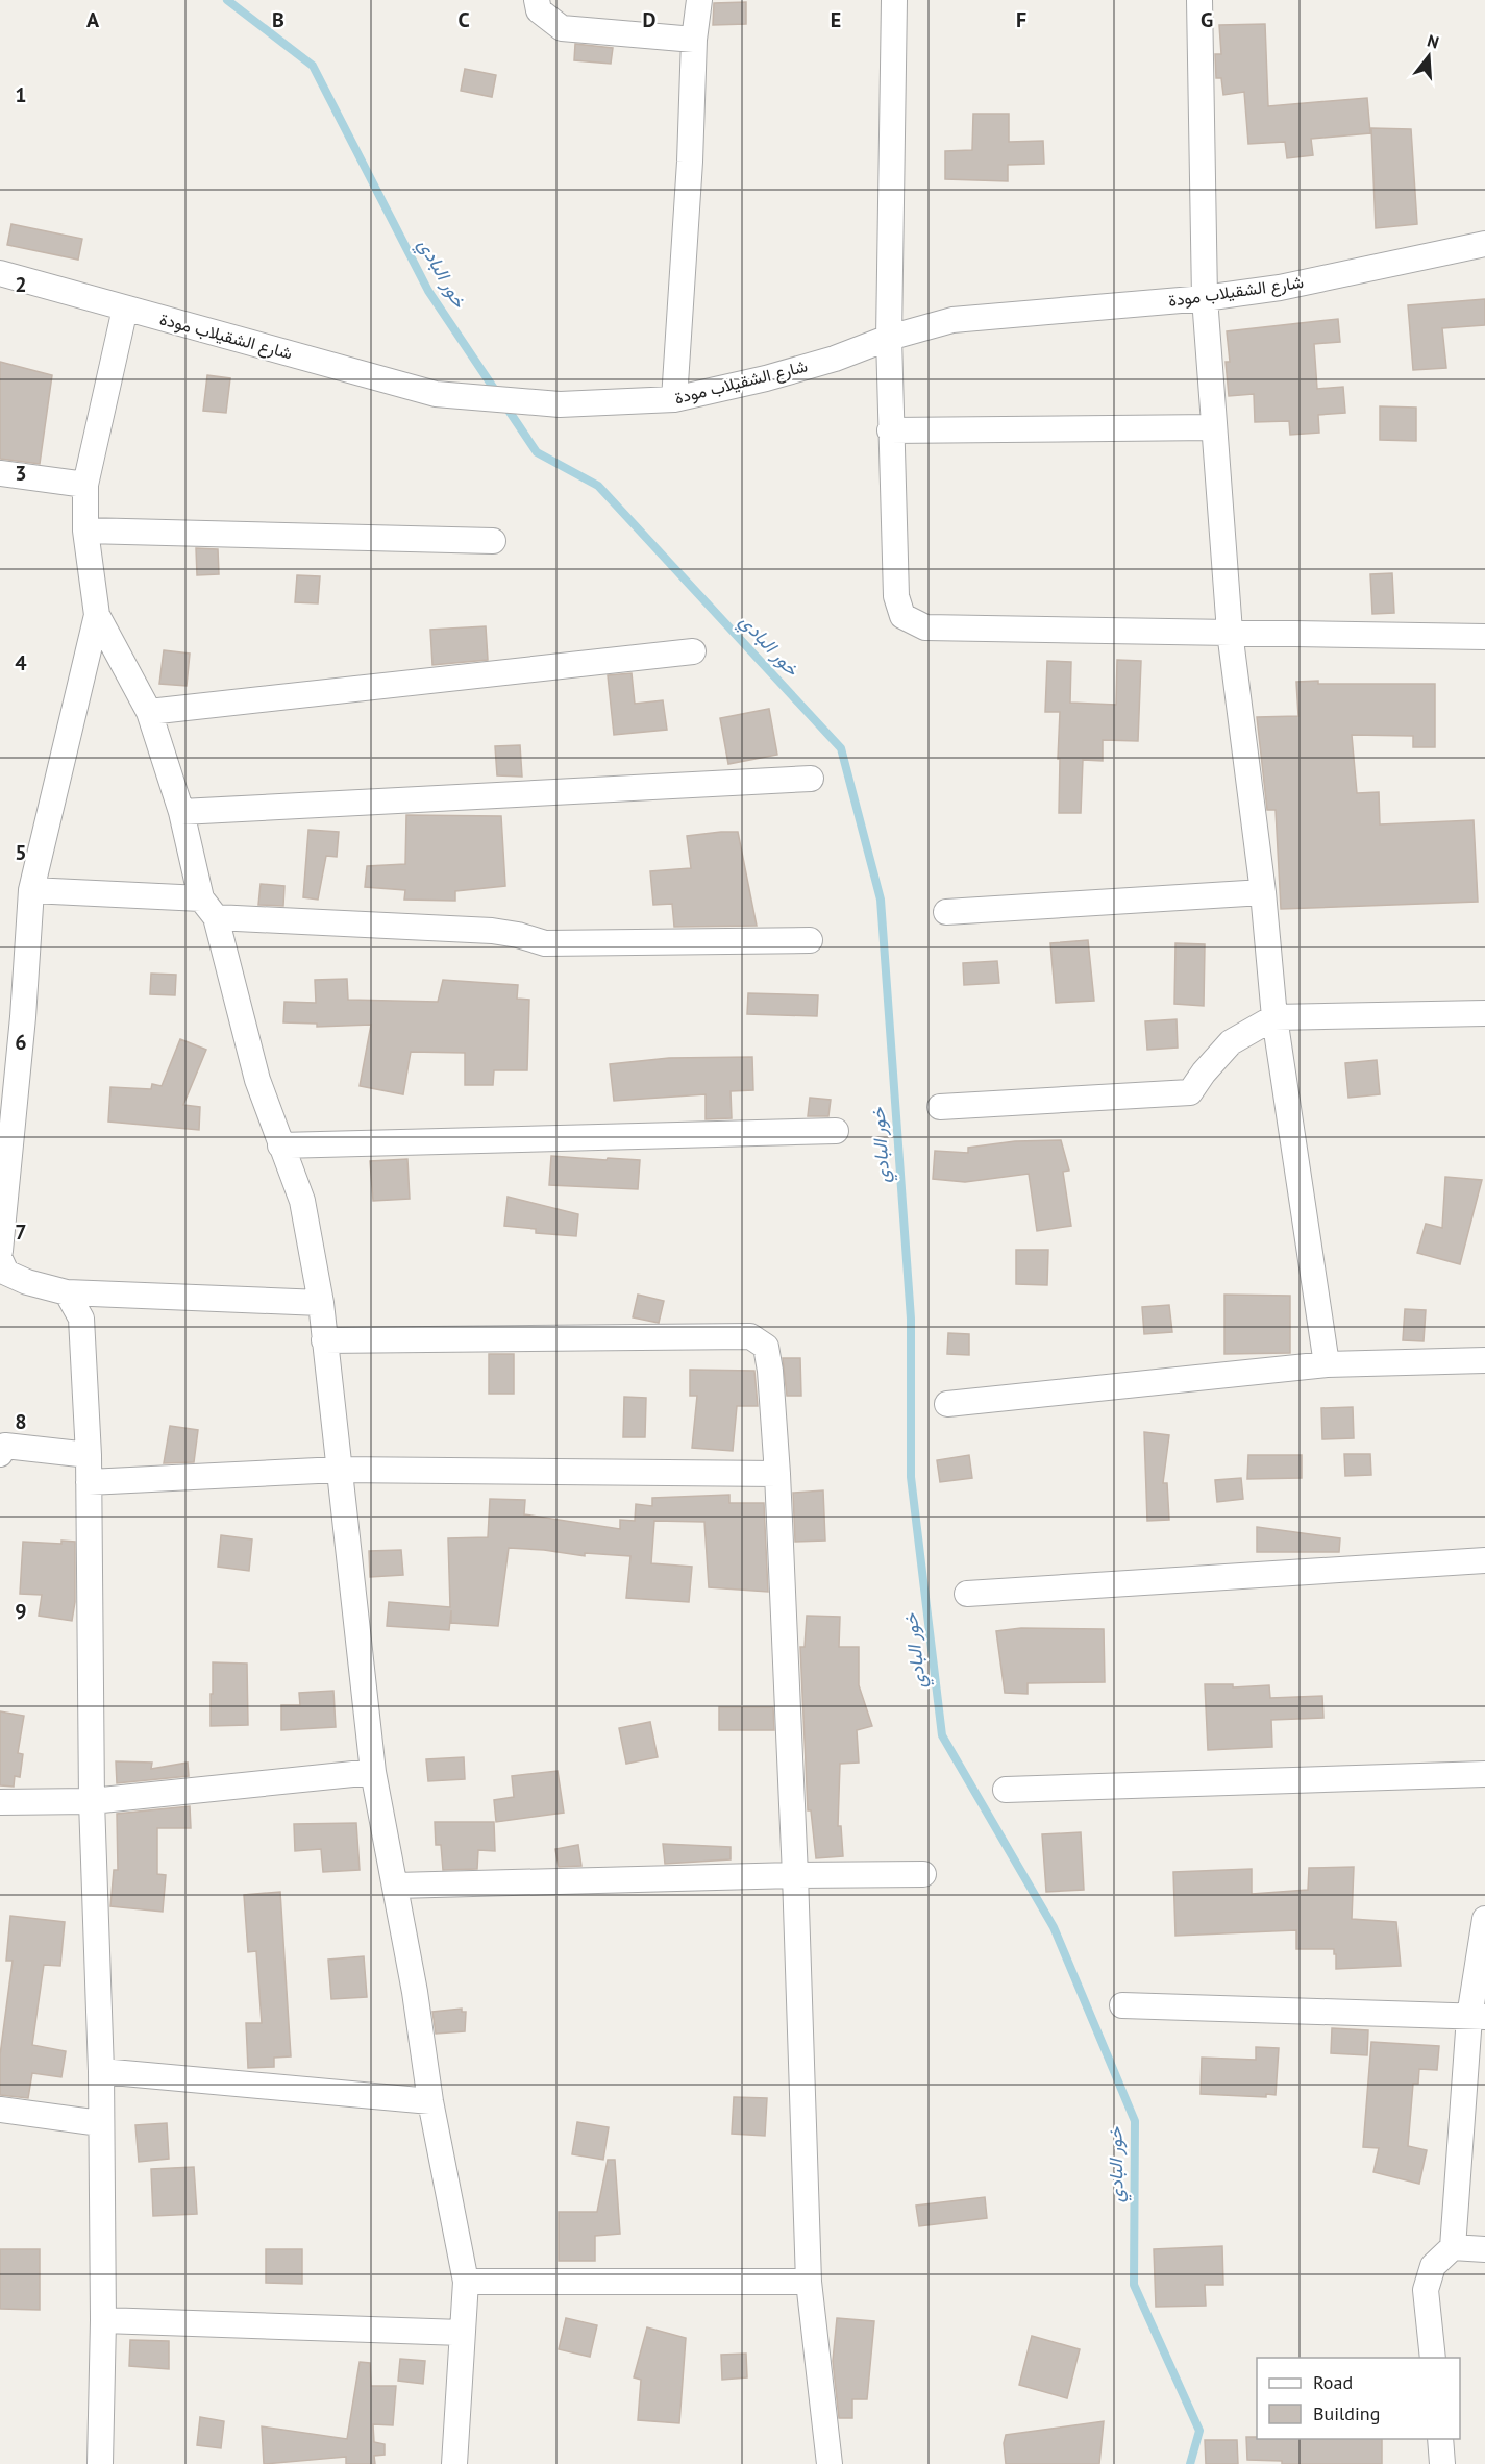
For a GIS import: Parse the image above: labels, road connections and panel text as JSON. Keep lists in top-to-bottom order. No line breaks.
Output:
{"streets":{"street":["شارع الشقيلاب مودة"]},"water":["خور البادي"],"legend":["Road","Building"],"north":"top","grid":{"columns":["A","B","C","D","E","F","G"],"rows":["1","2","3","4","5","6","7","8","9"]}}
